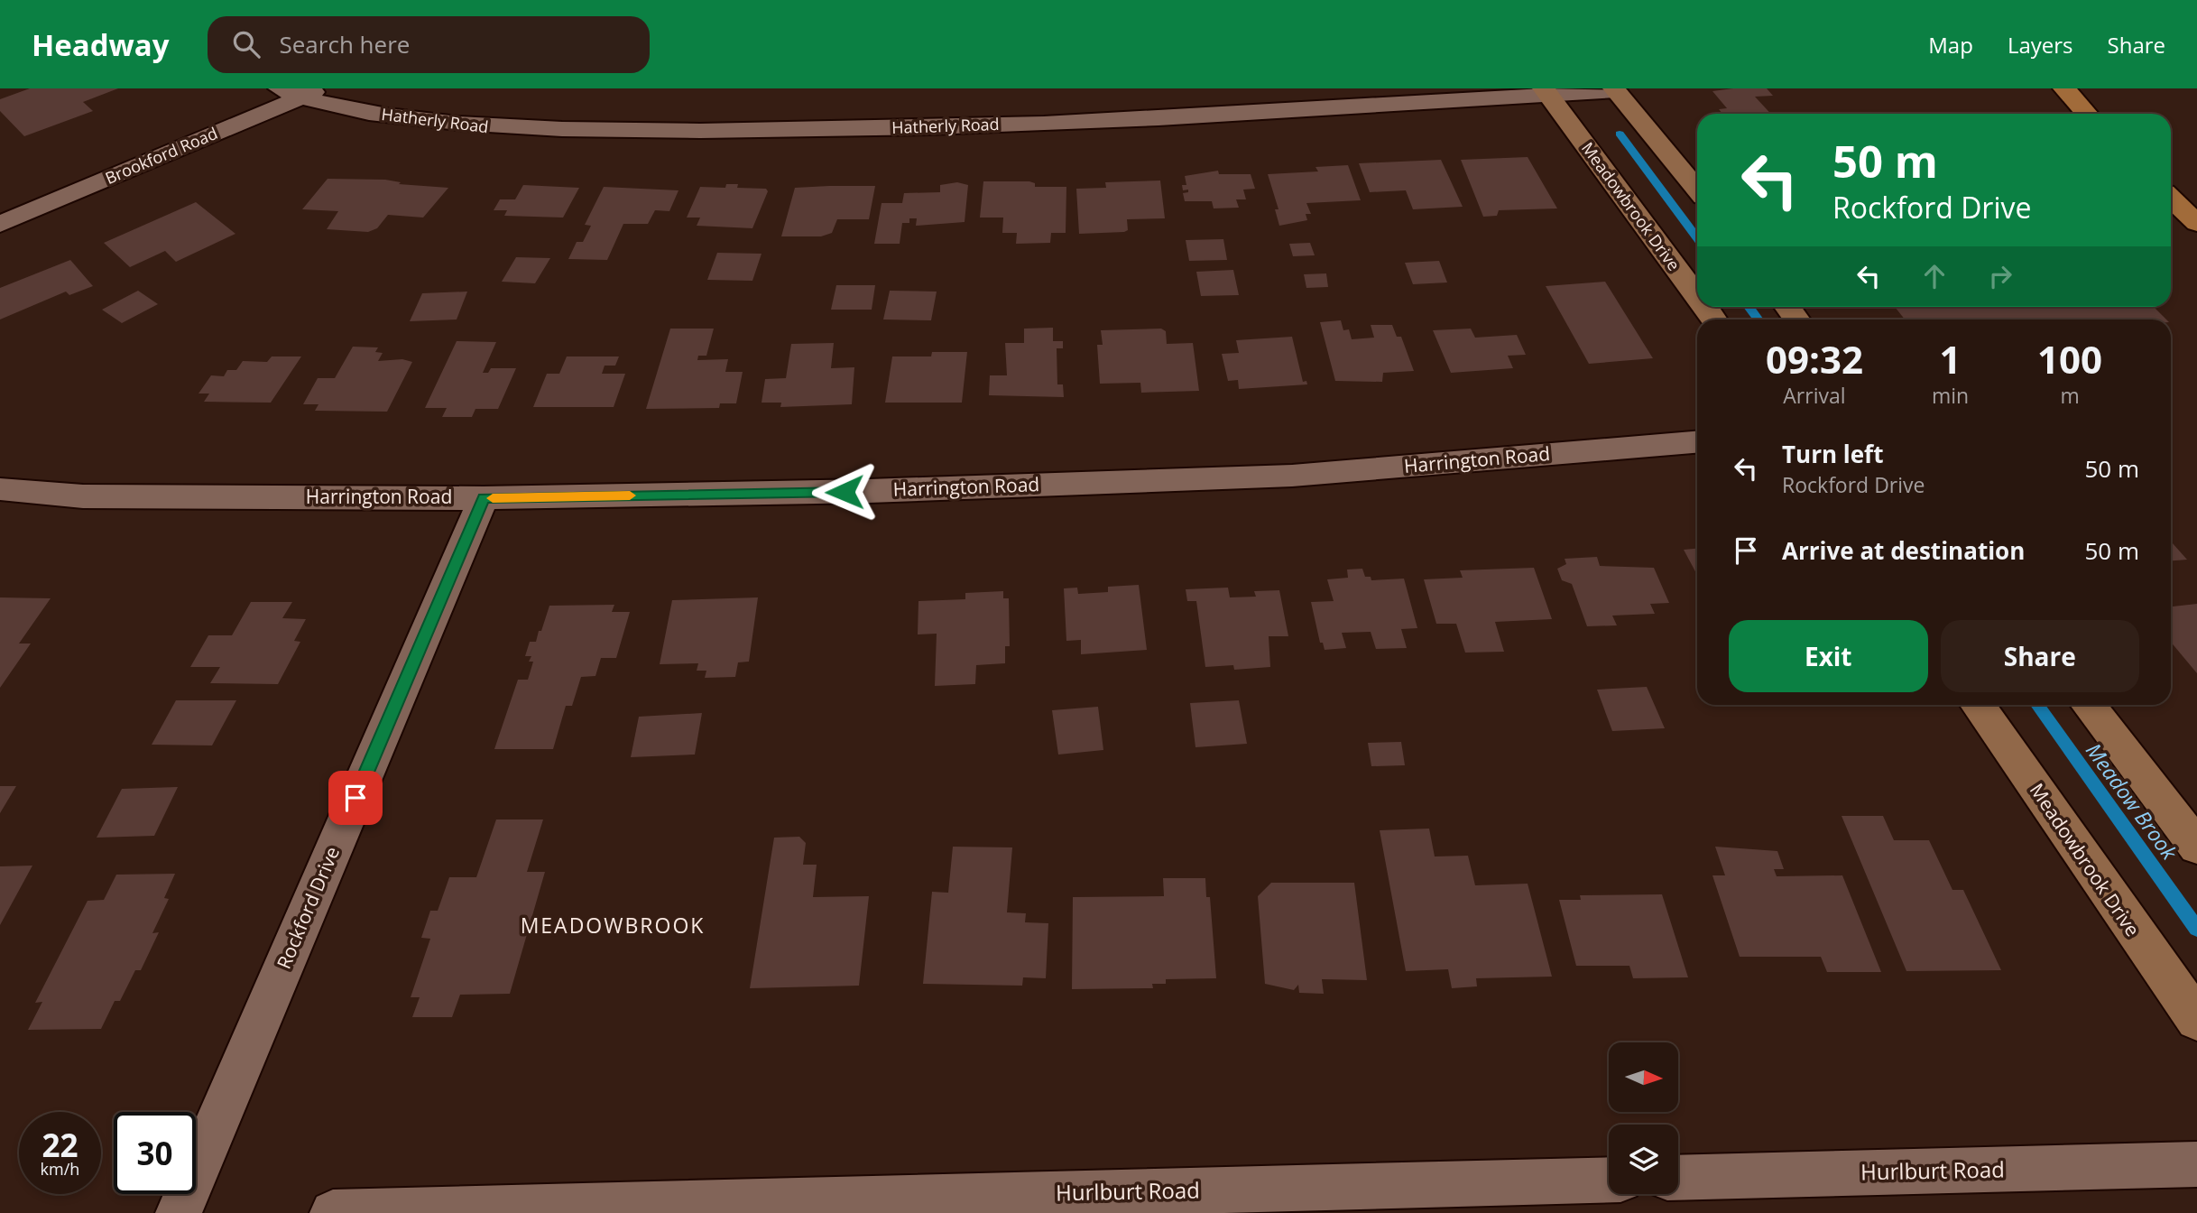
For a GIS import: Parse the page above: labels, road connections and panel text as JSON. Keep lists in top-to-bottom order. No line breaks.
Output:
{"streets":{"street":["Hatherly Road","Brookford Road","Meadowbrook Drive","Harrington Road","Rockford Drive","Hurlburt Road"]},"crossings":[["Hatherly Road","Brookford Road"],["Hatherly Road","Meadowbrook Drive"],["Harrington Road","Rockford Drive"]],"districts":["MEADOWBROOK"],"water":["Meadow Brook"],"north":"right","page":{"header":"Headway","search":"Search here","nav":["Map","Layers","Share"],"turn":["50 m","Rockford Drive"],"eta":["09:32","Arrival","1","min","100","m"],"list":[{"name":"Turn left","note":"Rockford Drive","value":"50 m"},{"name":"Arrive at destination","value":"50 m"}],"buttons":["Exit","Share"],"speed":"22 km/h","limit":"30"}}
